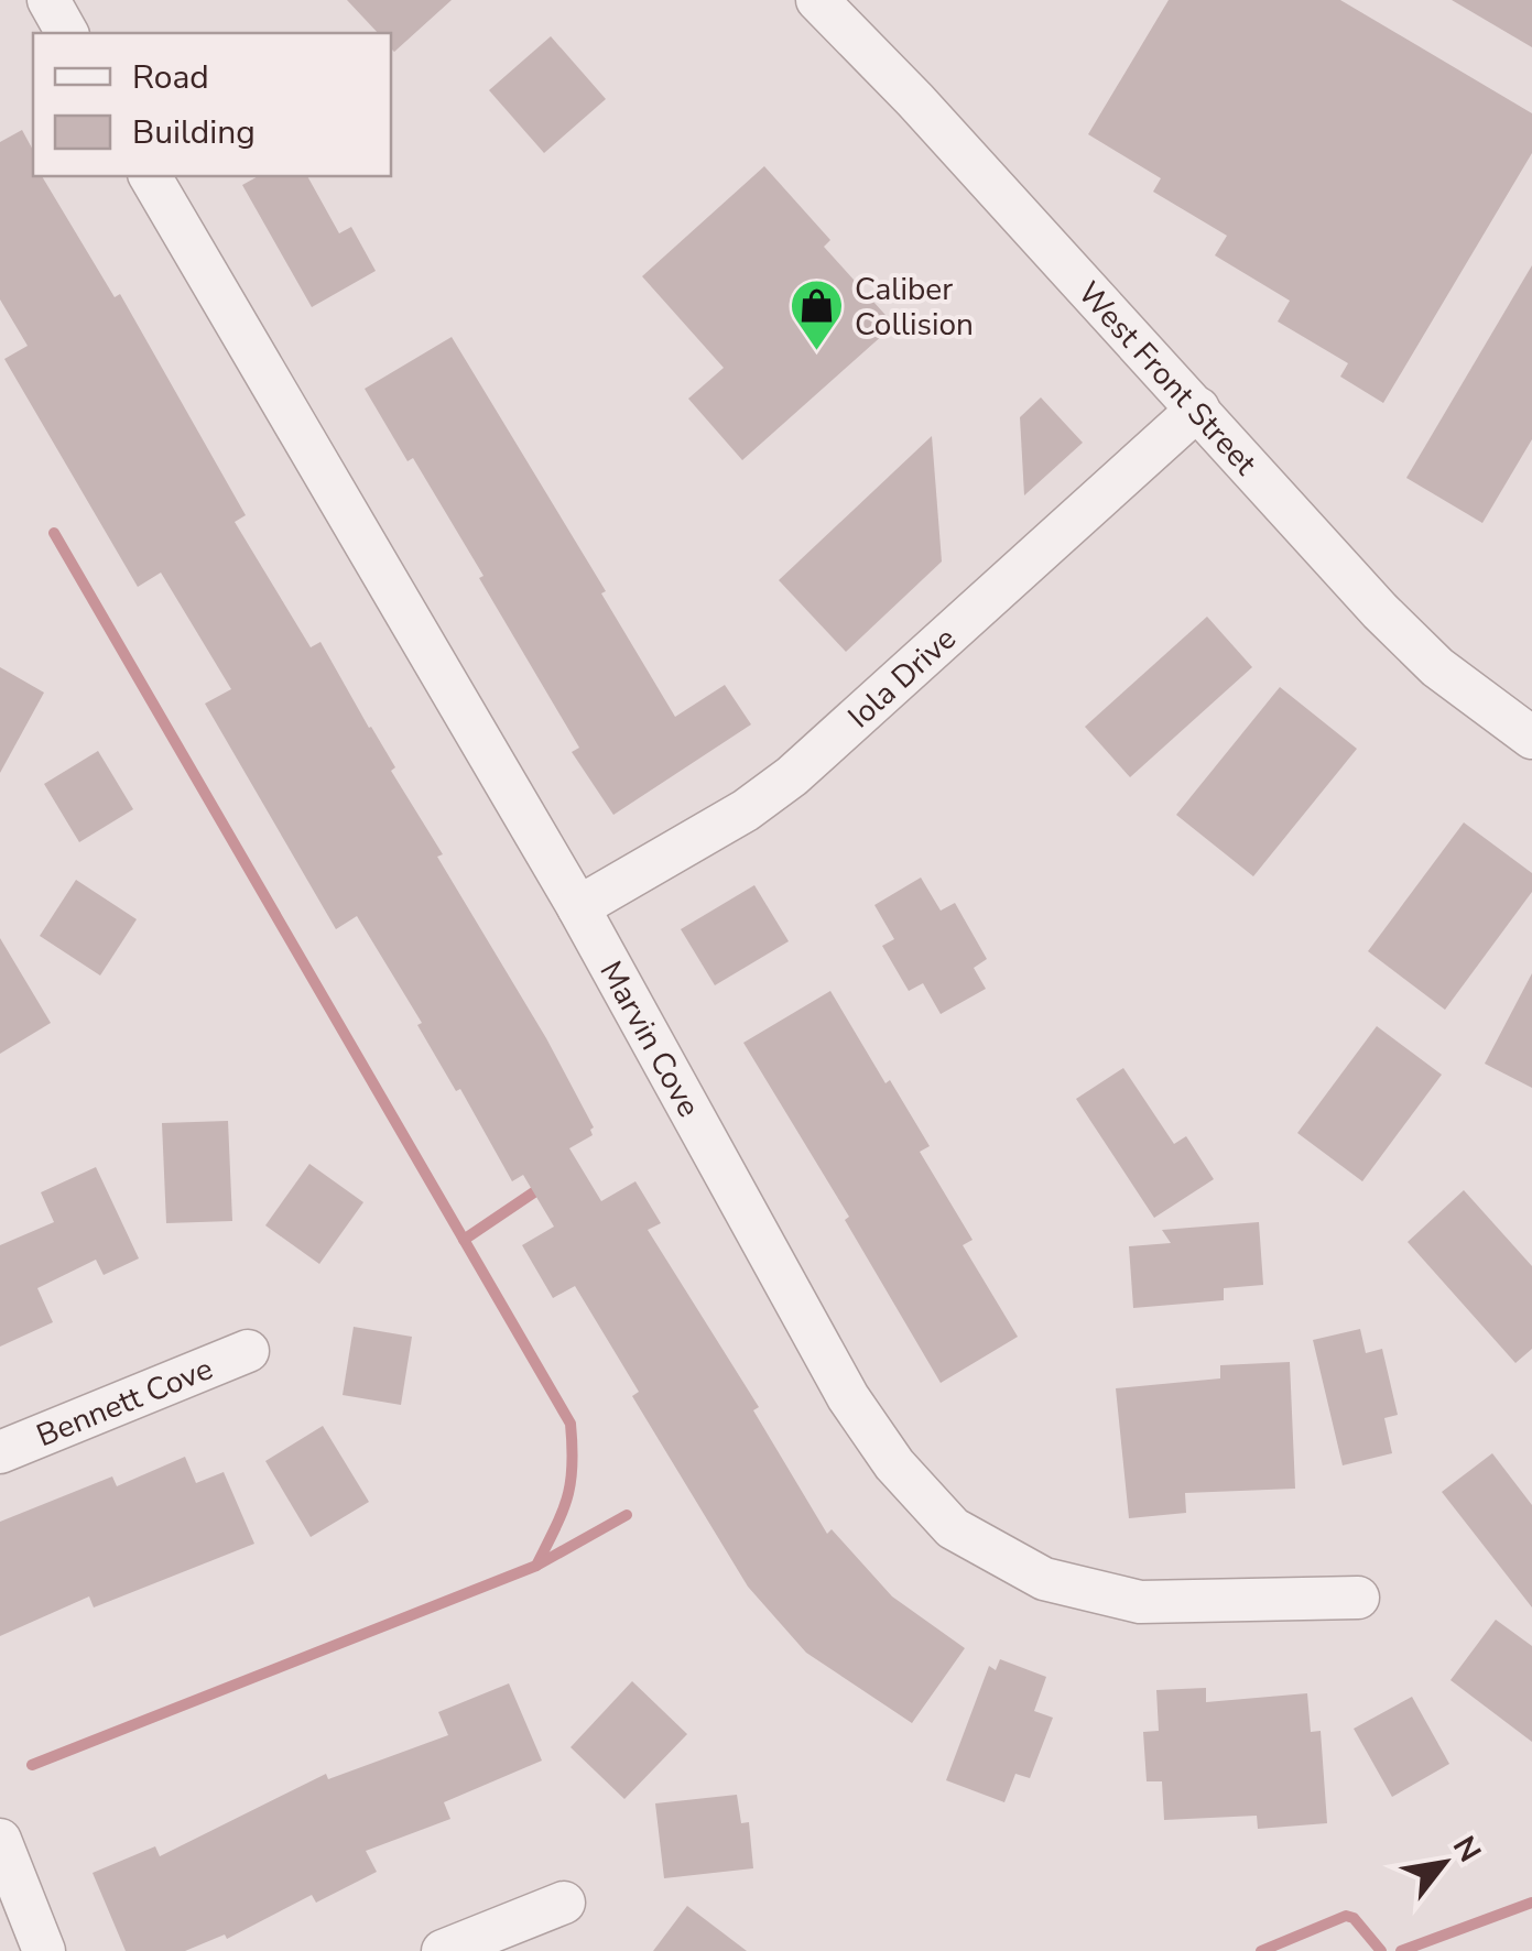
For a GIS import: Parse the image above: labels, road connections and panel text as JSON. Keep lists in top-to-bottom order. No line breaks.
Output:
{"streets":{"street":["West Front Street","Iola Drive","Marvin Cove","Bennett Cove"]},"crossings":[["West Front Street","Iola Drive"],["Iola Drive","Marvin Cove"]],"places":{"shop":["Caliber Collision"]},"legend":["Road","Building"],"north":"top right"}
